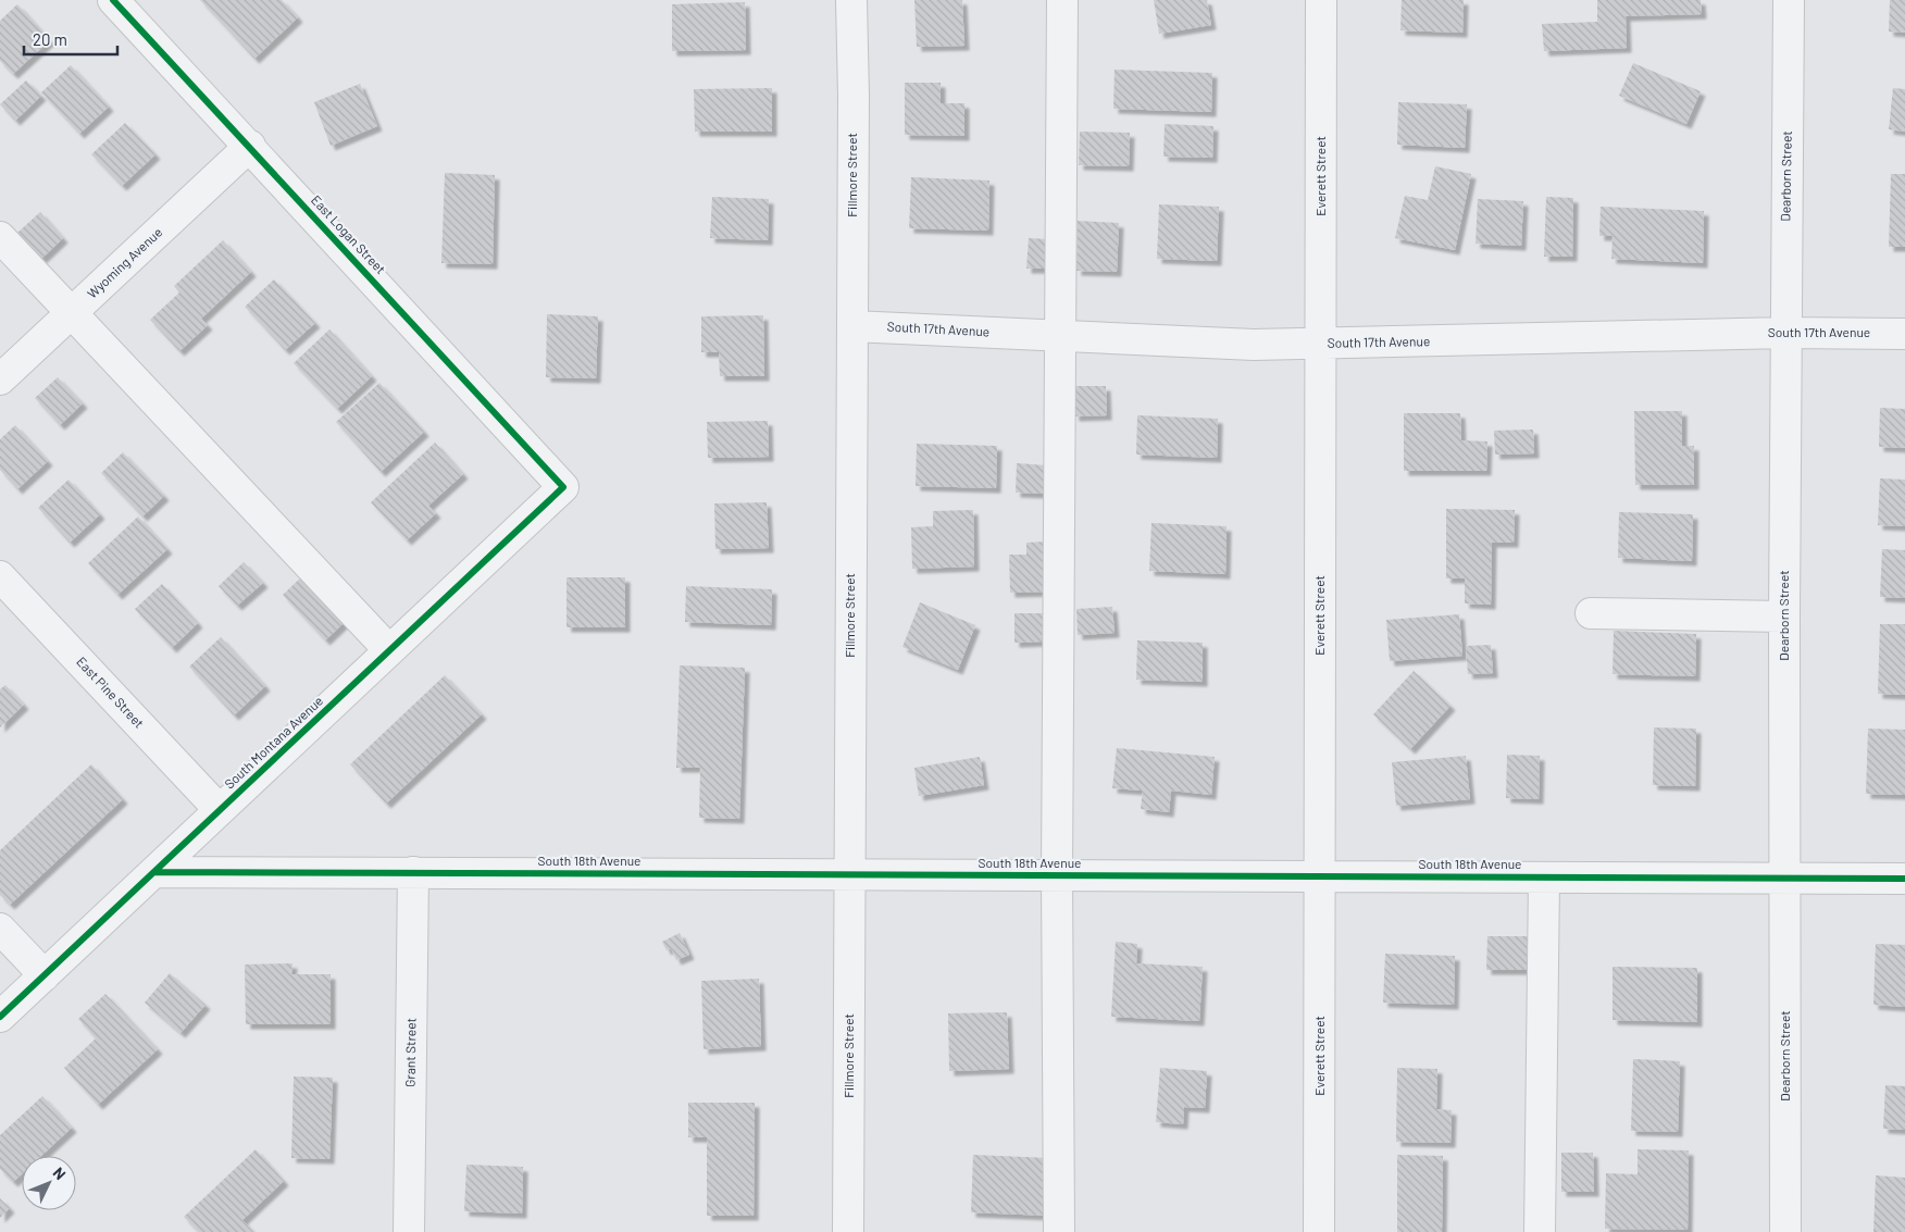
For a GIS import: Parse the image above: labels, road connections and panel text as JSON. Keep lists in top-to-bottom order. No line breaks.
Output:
{"streets":{"street":["Fillmore Street","Everett Street","Dearborn Street","East Logan Street","Wyoming Avenue","South 17th Avenue","East Pine Street","South Montana Avenue","South 18th Avenue","Grant Street"]},"crossings":[["Fillmore Street","South 17th Avenue"],["Fillmore Street","South 18th Avenue"],["Everett Street","South 17th Avenue"],["Everett Street","South 18th Avenue"],["Dearborn Street","South 17th Avenue"],["Dearborn Street","South 18th Avenue"],["East Logan Street","Wyoming Avenue"],["East Logan Street","South Montana Avenue"],["East Pine Street","South Montana Avenue"],["South Montana Avenue","South 18th Avenue"],["South 18th Avenue","Grant Street"]],"scale_bar":"20 m","north":"top right"}
